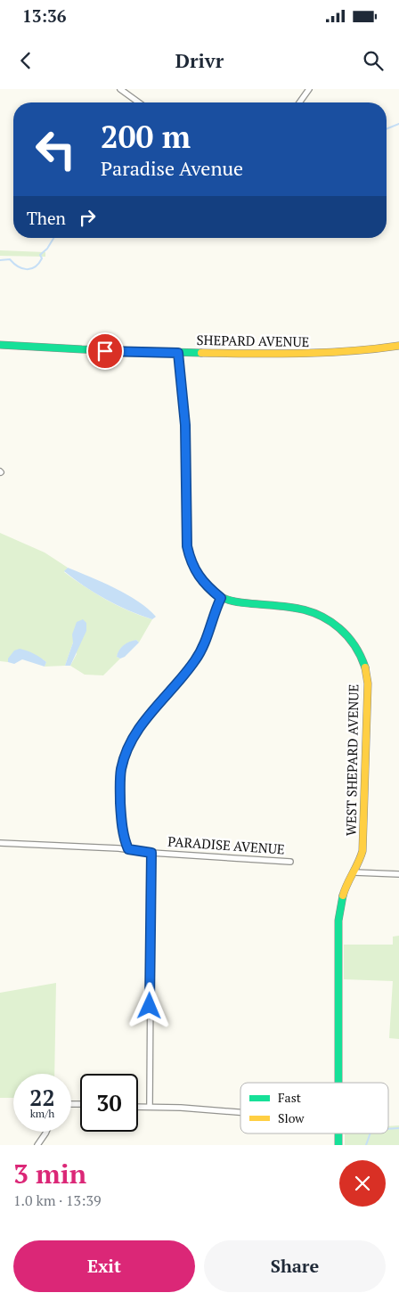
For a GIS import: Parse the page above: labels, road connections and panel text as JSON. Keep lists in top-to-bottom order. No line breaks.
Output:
{"streets":{"street":["SHEPARD AVENUE","WEST SHEPARD AVENUE","PARADISE AVENUE"]},"legend":["Fast","Slow"],"page":{"status":"13:36","header":"Drivr","turn":["200 m","Paradise Avenue"],"then":"Then","speed":"22 km/h","limit":"30","heading":["3 min","1.0 km · 13:39"],"buttons":["Exit","Share"]}}
